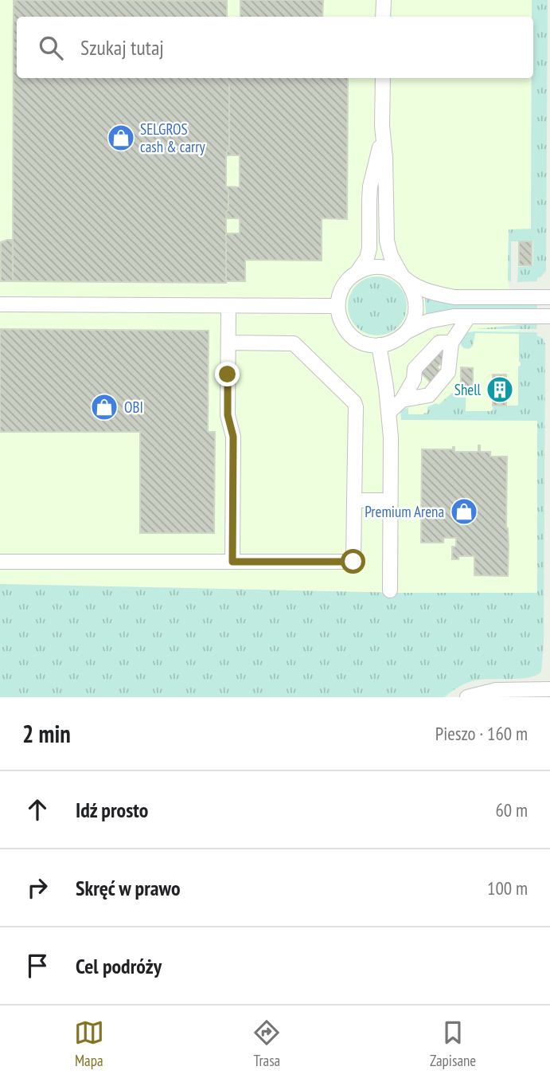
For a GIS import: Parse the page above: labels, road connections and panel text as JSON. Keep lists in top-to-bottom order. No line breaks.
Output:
{"places":{"shop":["SELGROS cash & carry","OBI","Premium Arena"],"building":["Shell"]},"page":{"search":"Szukaj tutaj","heading":["2 min","Pieszo · 160 m"],"list":[["Idź prosto","60 m"],["Skręć w prawo","100 m"],"Cel podróży"],"nav":["Mapa","Trasa","Zapisane"]}}
